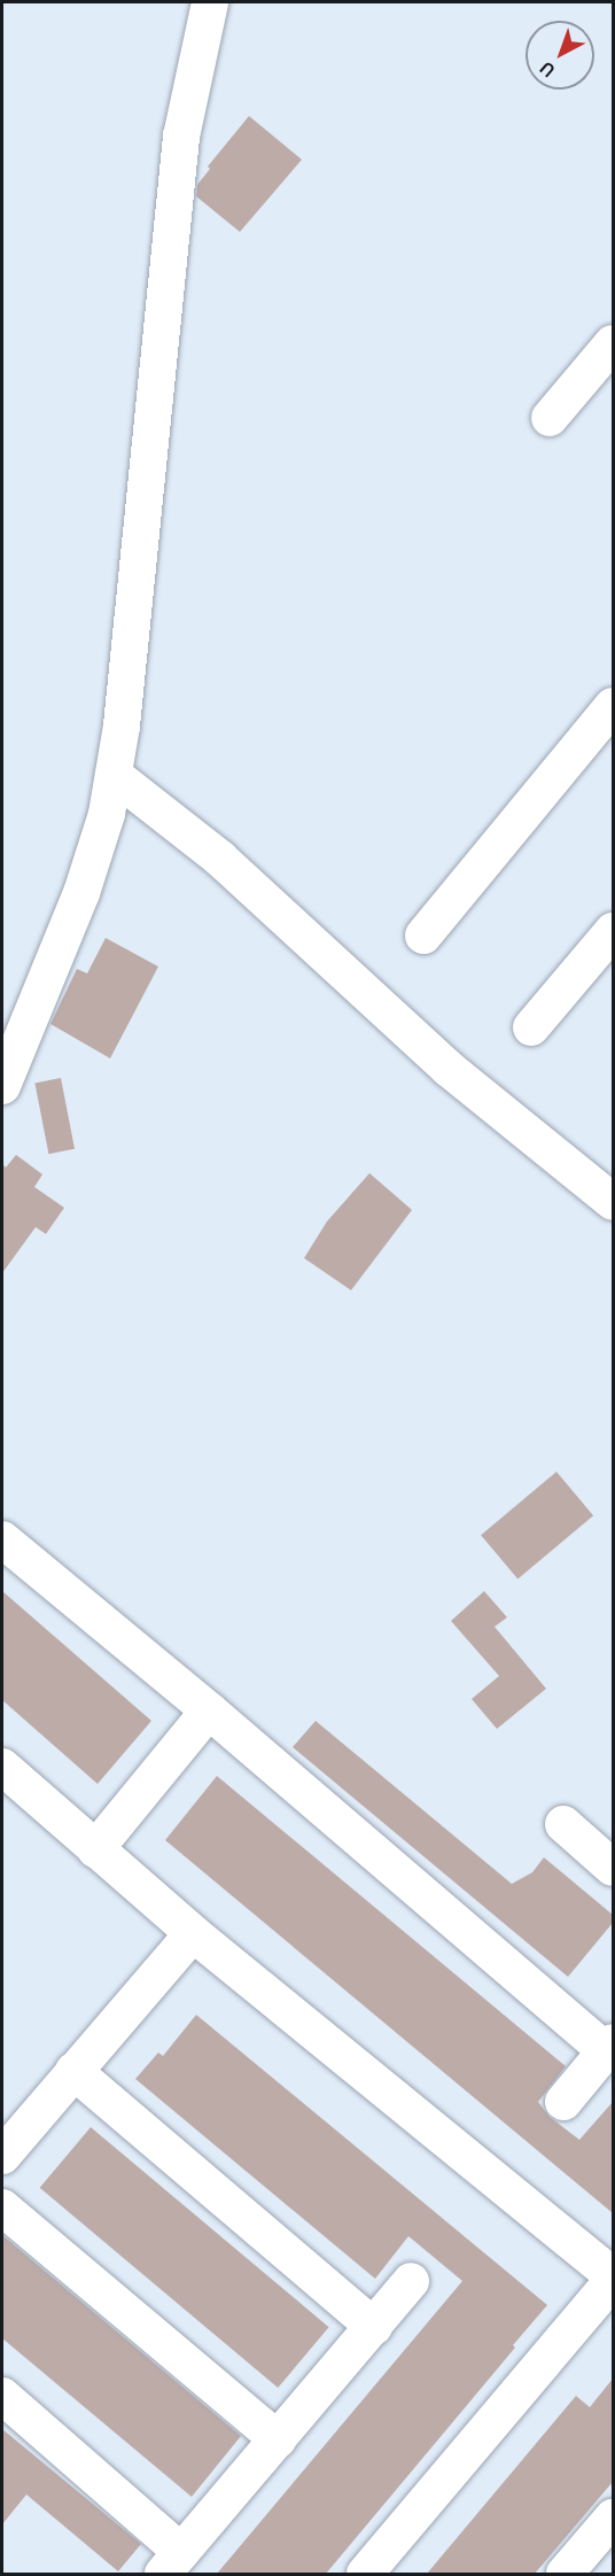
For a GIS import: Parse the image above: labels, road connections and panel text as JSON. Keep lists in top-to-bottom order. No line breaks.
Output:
{"north":"bottom left"}
